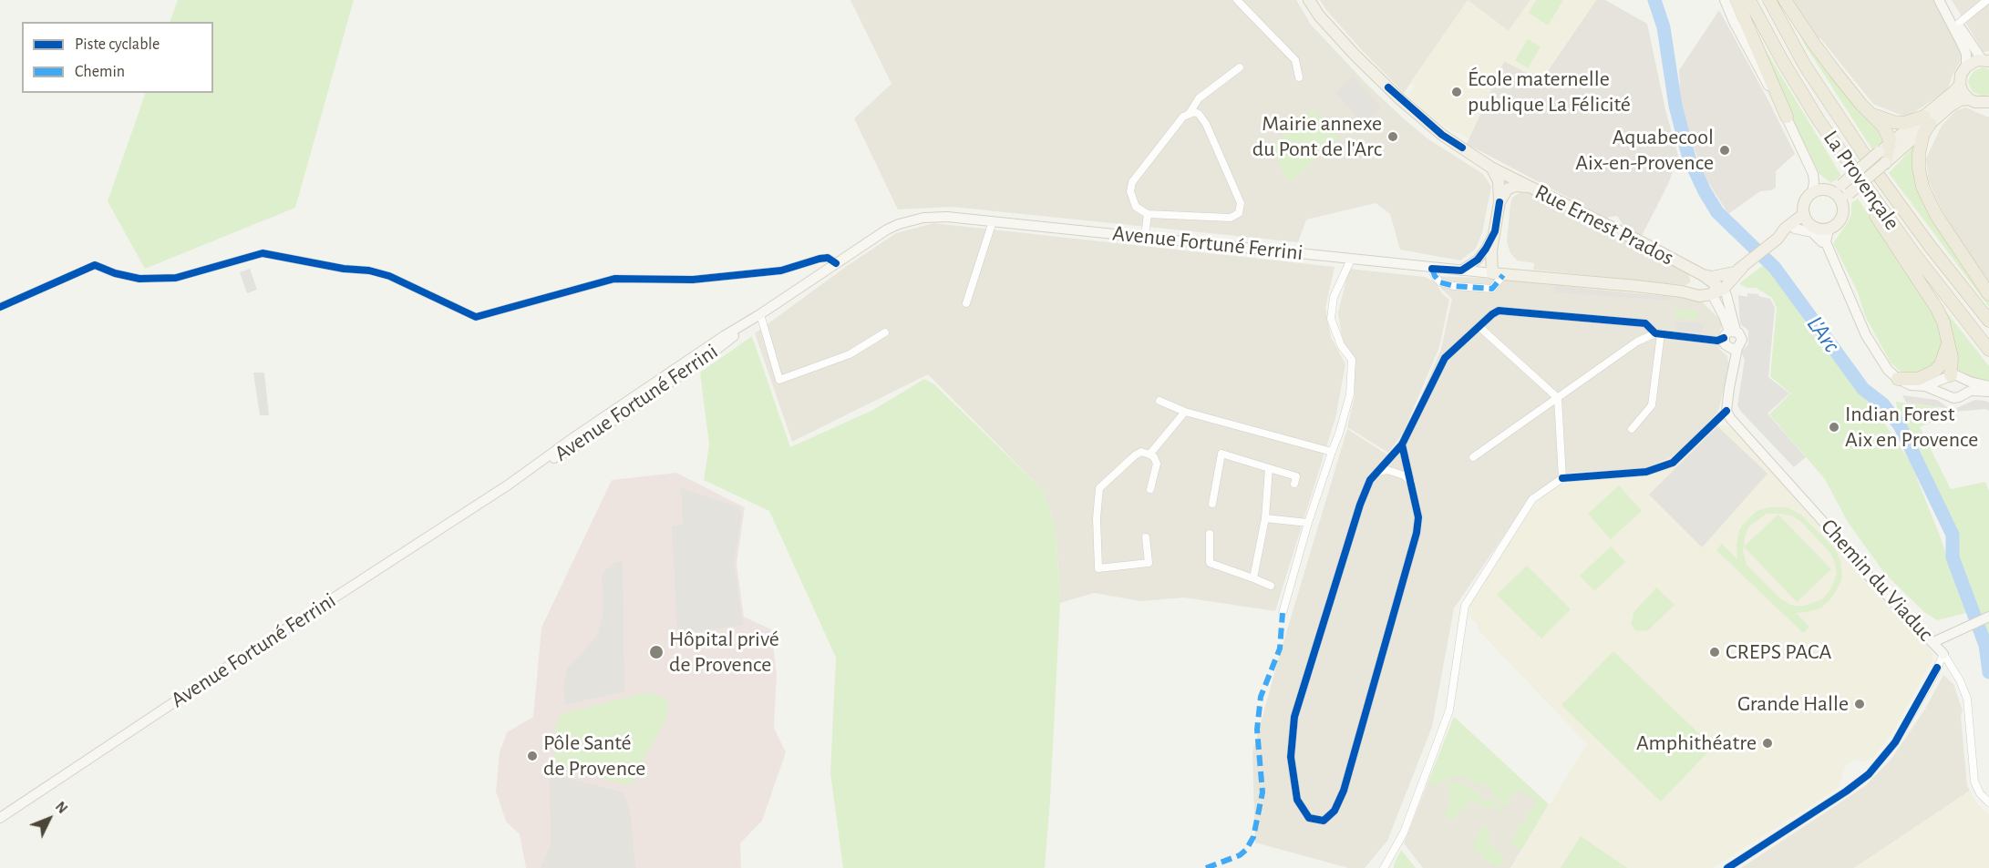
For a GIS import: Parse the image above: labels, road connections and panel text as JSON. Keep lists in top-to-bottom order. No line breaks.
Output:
{"streets":{"highway":["La Provençale"],"main road":["Rue Ernest Prados","Avenue Fortuné Ferrini","Chemin du Viaduc"]},"crossings":[["Rue Ernest Prados","Avenue Fortuné Ferrini"]],"water":["L'Arc"],"places":["École maternelle publique La Félicité","Mairie annexe du Pont de l'Arc","Aquabecool Aix-en-Provence","Indian Forest Aix en Provence","Hôpital privé de Provence","CREPS PACA","Grande Halle","Amphithéatre","Pôle Santé de Provence"],"legend":["Piste cyclable","Chemin"],"north":"top right"}
